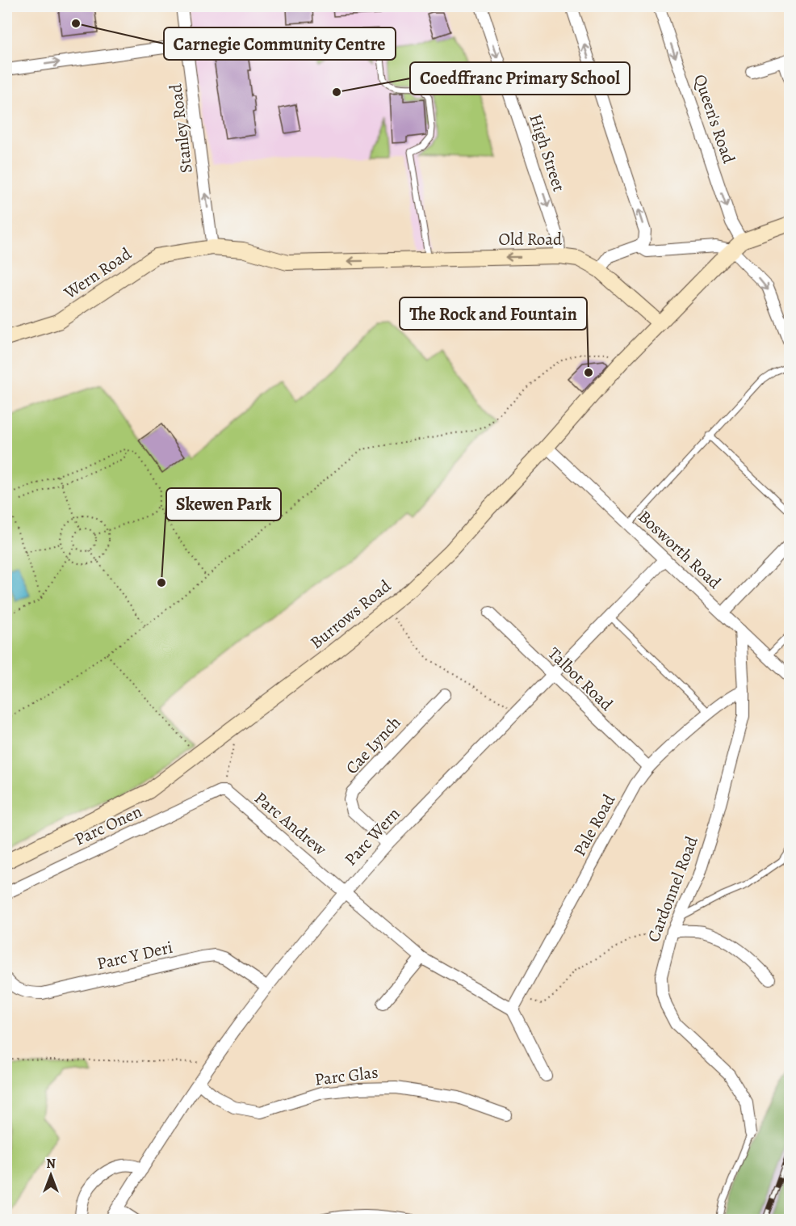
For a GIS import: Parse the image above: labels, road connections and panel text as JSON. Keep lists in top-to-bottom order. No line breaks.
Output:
{"streets":{"main road":["Old Road","Wern Road","Burrows Road"],"street":["Queen's Road","Stanley Road","High Street","Bosworth Road","Talbot Road","Cae Lynch","Parc Andrew","Parc Onen","Pale Road","Parc Wern","Cardonnel Road","Parc Y Deri","Parc Glas"]},"crossings":[["Stanley Road","Old Road"],["Stanley Road","Wern Road"],["High Street","Old Road"],["Old Road","Wern Road"],["Old Road","Burrows Road"],["Bosworth Road","Burrows Road"],["Bosworth Road","Parc Wern"],["Bosworth Road","Cardonnel Road"],["Talbot Road","Pale Road"],["Talbot Road","Parc Wern"],["Cae Lynch","Parc Wern"],["Parc Andrew","Parc Onen"],["Parc Andrew","Parc Wern"],["Pale Road","Cardonnel Road"],["Parc Wern","Parc Y Deri"],["Parc Wern","Parc Glas"]],"one_way":["Stanley Road","Old Road"],"places":["Carnegie Community Centre","Coedffranc Primary School","The Rock and Fountain","Skewen Park"],"north":"top"}
